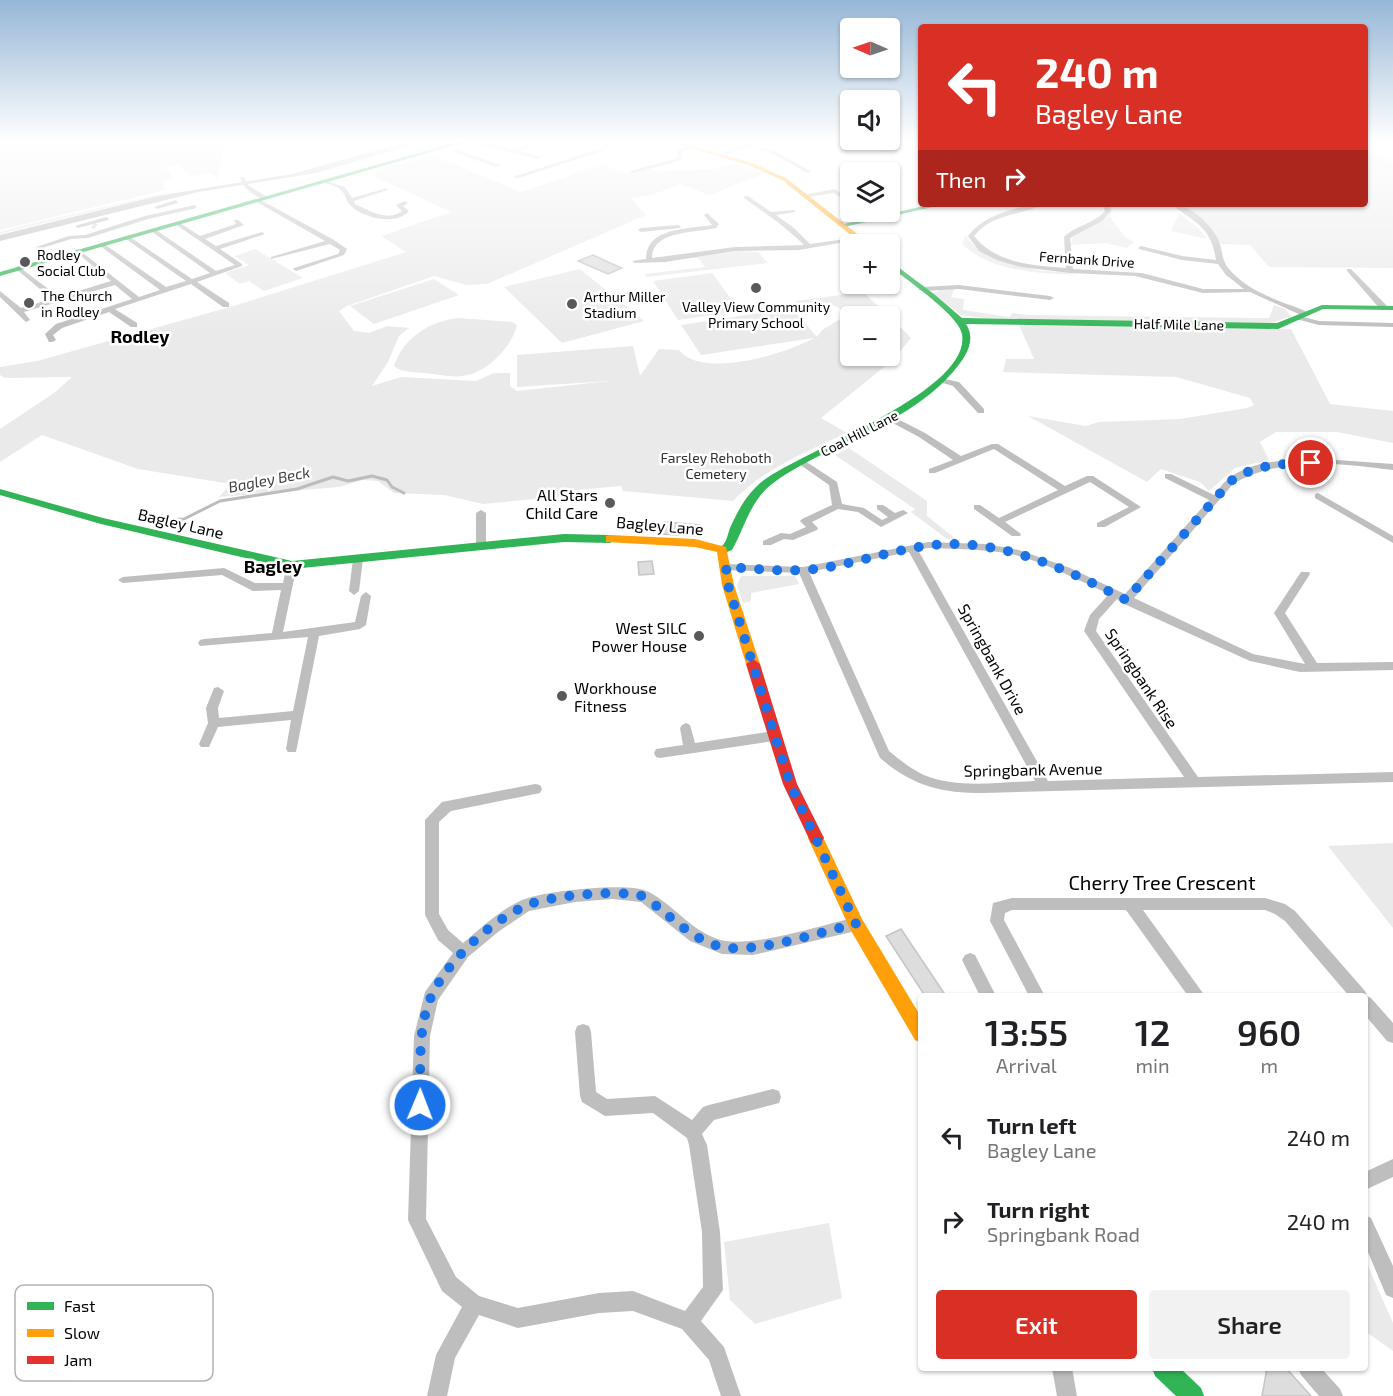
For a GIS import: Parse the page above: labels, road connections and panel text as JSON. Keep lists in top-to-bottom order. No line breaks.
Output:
{"streets":{"street":["Fernbank Drive","Half Mile Lane","Coal Hill Lane","Bagley Lane","Springbank Drive","Springbank Rise","Springbank Avenue","Cherry Tree Crescent"]},"crossings":[["Half Mile Lane","Coal Hill Lane"],["Coal Hill Lane","Bagley Lane"],["Springbank Drive","Springbank Avenue"],["Springbank Rise","Springbank Avenue"]],"districts":["Rodley","Bagley"],"water":["Bagley Beck"],"parks":["Farsley Rehoboth Cemetery"],"places":["Rodley Social Club","Valley View Community Primary School","The Church in Rodley","Arthur Miller Stadium","All Stars Child Care","West SILC Power House","Workhouse Fitness"],"legend":["Fast","Slow","Jam"],"north":"left","page":{"map_buttons":["+","−"],"turn":["240 m","Bagley Lane"],"then":"Then","eta":["13:55","Arrival","12","min","960","m"],"list":[{"name":"Turn left","note":"Bagley Lane","value":"240 m"},{"name":"Turn right","note":"Springbank Road","value":"240 m"}],"buttons":["Exit","Share"]}}
